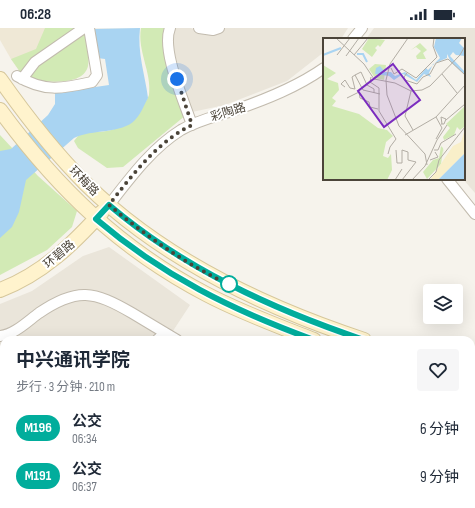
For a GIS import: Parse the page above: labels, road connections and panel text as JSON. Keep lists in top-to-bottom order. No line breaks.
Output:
{"streets":{"main road":["环梅路","环碧路"],"street":["彩陶路"]},"crossings":[["彩陶路","环梅路"],["彩陶路","环碧路"],["环梅路","环碧路"]],"lines":["bus line M196"],"page":{"status":"06:28","heading":["中兴通讯学院","步行 · 3 分钟 · 210 m"],"list":[{"mark":"M196","name":"公交","note":"06:34","value":"6 分钟"},{"mark":"M191","name":"公交","note":"06:37","value":"9 分钟"}]}}
